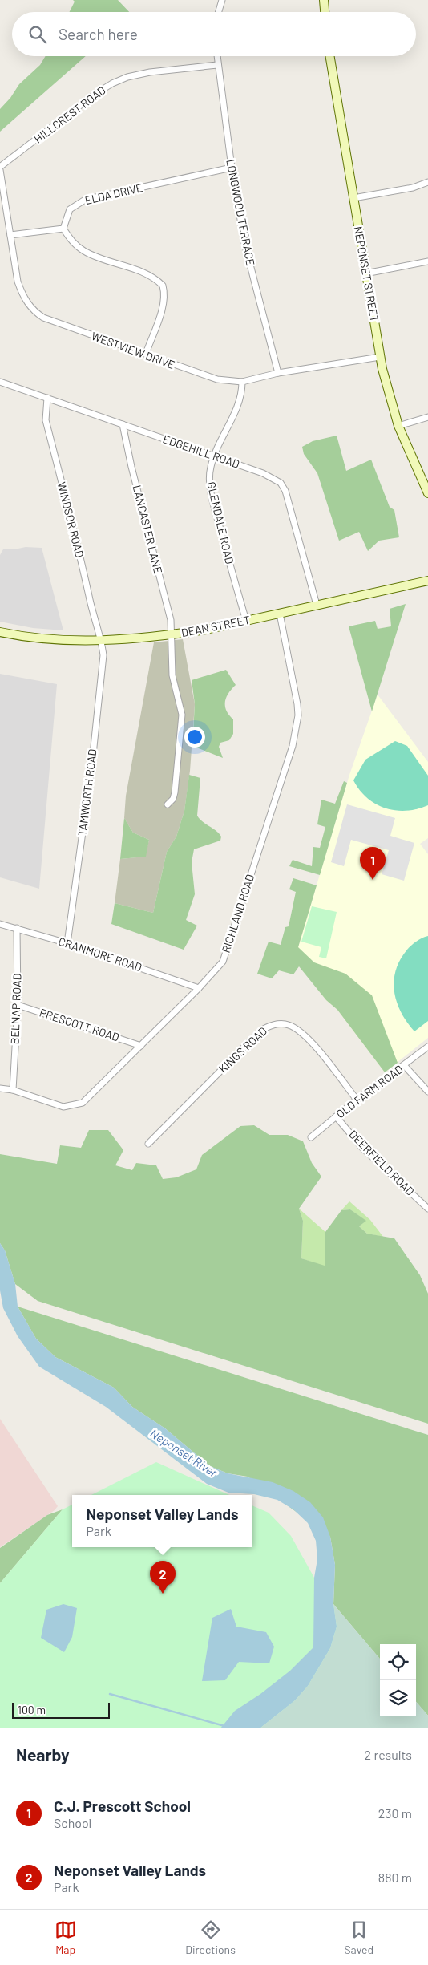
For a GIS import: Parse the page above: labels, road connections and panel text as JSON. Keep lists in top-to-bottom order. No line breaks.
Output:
{"streets":{"main road":["NEPONSET STREET","DEAN STREET"],"street":["HILLCREST ROAD","ELDA DRIVE","LONGWOOD TERRACE","WESTVIEW DRIVE","EDGEHILL ROAD","WINDSOR ROAD","GLENDALE ROAD","LANCASTER LANE","TAMWORTH ROAD","RICHLAND ROAD","CRANMORE ROAD","BELNAP ROAD","PRESCOTT ROAD","KINGS ROAD","OLD FARM ROAD","DEERFIELD ROAD"]},"crossings":[["HILLCREST ROAD","LONGWOOD TERRACE"],["HILLCREST ROAD","WESTVIEW DRIVE"],["ELDA DRIVE","LONGWOOD TERRACE"],["LONGWOOD TERRACE","WESTVIEW DRIVE"],["NEPONSET STREET","WESTVIEW DRIVE"],["WESTVIEW DRIVE","GLENDALE ROAD"],["EDGEHILL ROAD","WINDSOR ROAD"],["EDGEHILL ROAD","GLENDALE ROAD"],["EDGEHILL ROAD","LANCASTER LANE"],["EDGEHILL ROAD","DEAN STREET"],["WINDSOR ROAD","DEAN STREET"],["WINDSOR ROAD","TAMWORTH ROAD"],["GLENDALE ROAD","DEAN STREET"],["LANCASTER LANE","DEAN STREET"],["DEAN STREET","TAMWORTH ROAD"],["DEAN STREET","RICHLAND ROAD"],["TAMWORTH ROAD","CRANMORE ROAD"],["RICHLAND ROAD","CRANMORE ROAD"],["RICHLAND ROAD","BELNAP ROAD"],["RICHLAND ROAD","PRESCOTT ROAD"],["CRANMORE ROAD","BELNAP ROAD"],["BELNAP ROAD","PRESCOTT ROAD"],["KINGS ROAD","OLD FARM ROAD"],["OLD FARM ROAD","DEERFIELD ROAD"]],"water":["Neponset River"],"scale_bar":"100 m","page":{"search":"Search here","pins":["1","2"],"popup":["Neponset Valley Lands","Park"],"scale":"100 m","heading":["Nearby","2 results"],"list":[{"mark":"1","name":"C.J. Prescott School","note":"School","value":"230 m"},{"mark":"2","name":"Neponset Valley Lands","note":"Park","value":"880 m"}],"nav":["Map","Directions","Saved"]}}
